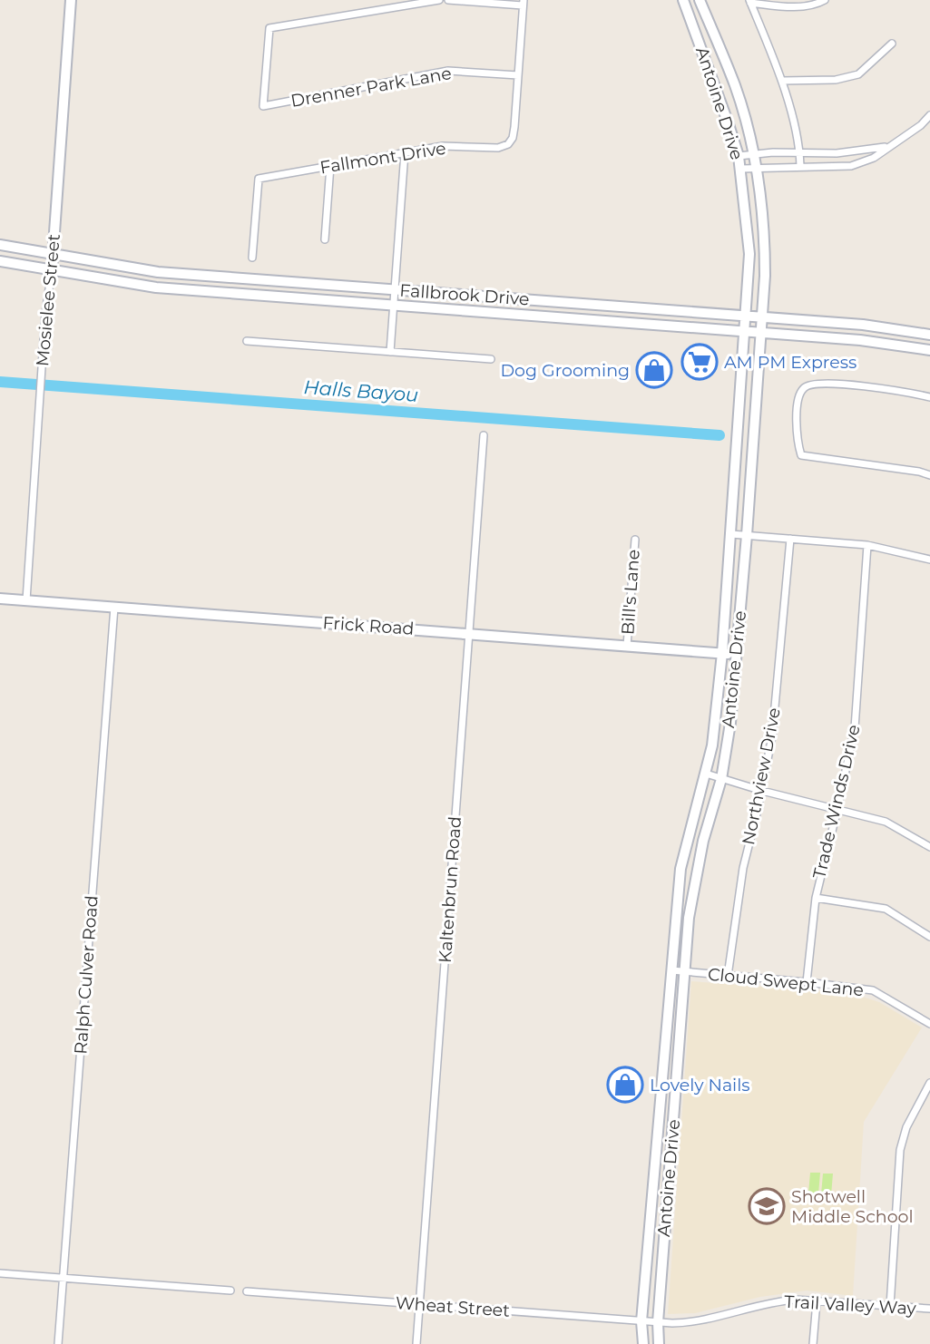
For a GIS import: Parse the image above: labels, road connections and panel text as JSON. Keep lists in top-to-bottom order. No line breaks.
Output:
{"streets":{"main road":["Antoine Drive","Fallbrook Drive","Mosielee Street","Frick Road"],"street":["Drenner Park Lane","Fallmont Drive","Bill's Lane","Northview Drive","Trade Winds Drive","Kaltenbrun Road","Ralph Culver Road","Cloud Swept Lane","Trail Valley Way","Wheat Street"]},"crossings":[["Drenner Park Lane","Fallmont Drive"],["Antoine Drive","Fallbrook Drive"],["Antoine Drive","Frick Road"],["Antoine Drive","Cloud Swept Lane"],["Antoine Drive","Trail Valley Way"],["Antoine Drive","Wheat Street"],["Fallbrook Drive","Mosielee Street"],["Mosielee Street","Frick Road"],["Bill's Lane","Frick Road"],["Frick Road","Kaltenbrun Road"],["Frick Road","Ralph Culver Road"],["Northview Drive","Cloud Swept Lane"],["Trade Winds Drive","Cloud Swept Lane"],["Kaltenbrun Road","Wheat Street"],["Trail Valley Way","Wheat Street"]],"water":["Halls Bayou"],"places":{"supermarket":["AM PM Express"],"shop":["Dog Grooming","Lovely Nails"],"school or university":["Shotwell Middle School"]}}
